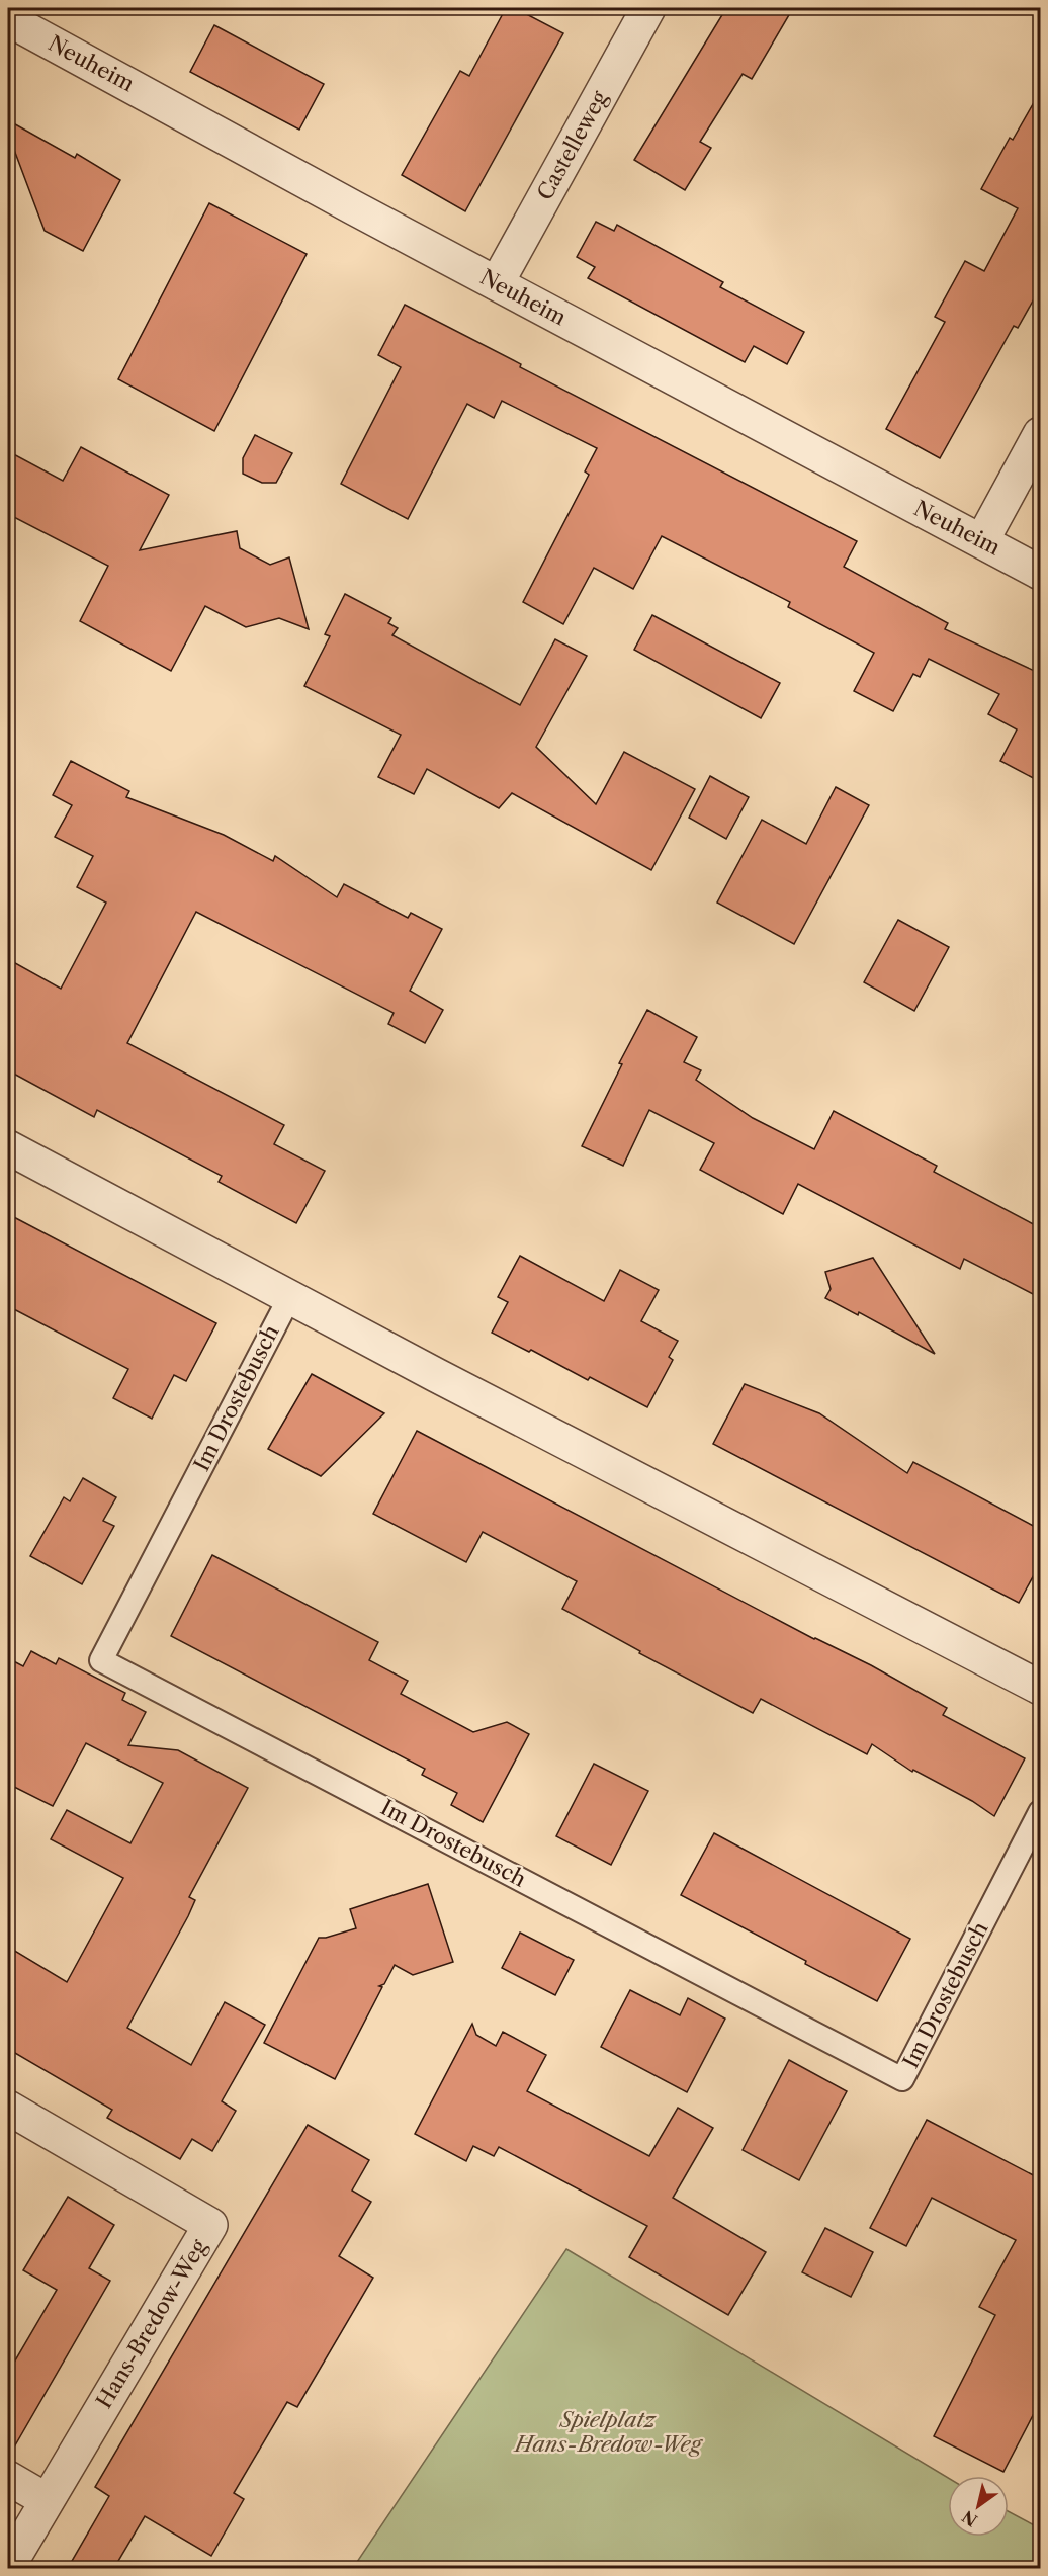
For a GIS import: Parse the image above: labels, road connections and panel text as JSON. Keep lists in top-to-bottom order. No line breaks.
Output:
{"streets":{"street":["Neuheim","Castelleweg","Hans-Bredow-Weg"],"lane":["Im Drostebusch"]},"crossings":[["Neuheim","Castelleweg"]],"parks":["Spielplatz Hans-Bredow-Weg"],"north":"bottom left"}
